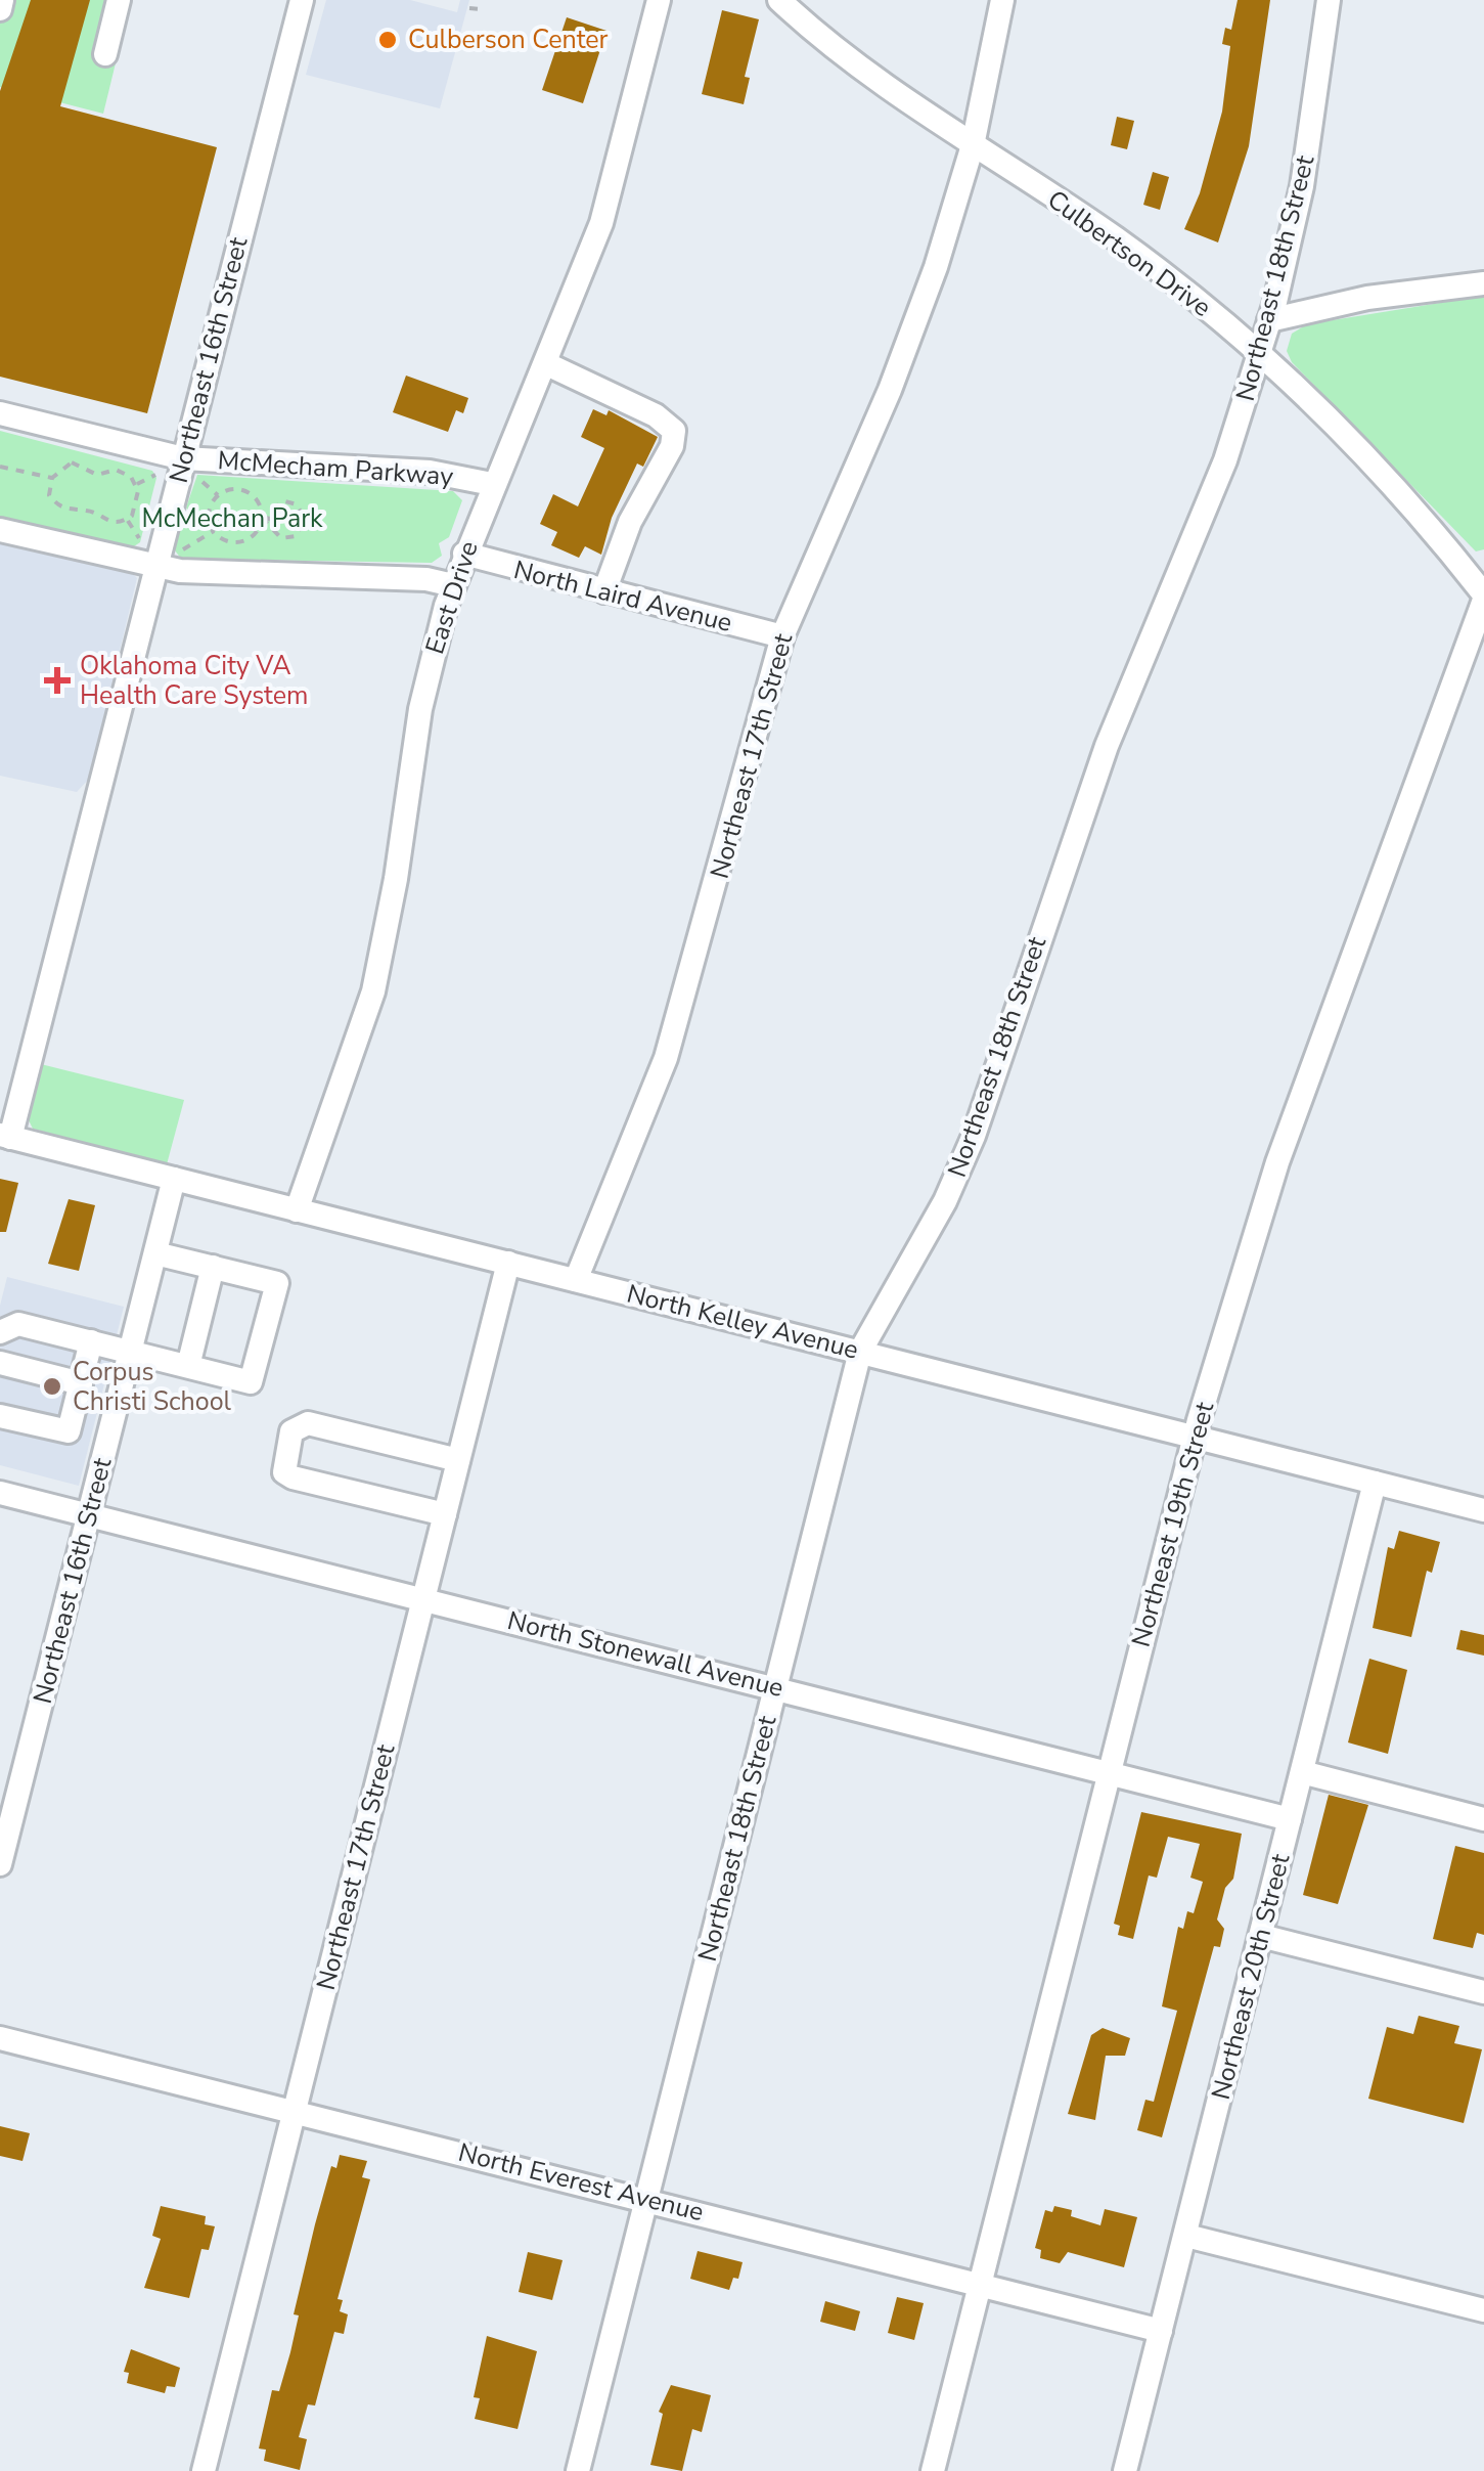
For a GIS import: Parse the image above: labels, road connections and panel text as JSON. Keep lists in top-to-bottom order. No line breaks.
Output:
{"streets":{"street":["Culbertson Drive","Northeast 18th Street","Northeast 16th Street","McMecham Parkway","North Laird Avenue","East Drive","Northeast 17th Street","North Kelley Avenue","Northeast 19th Street","North Stonewall Avenue","Northeast 20th Street","North Everest Avenue"]},"crossings":[["Culbertson Drive","Northeast 18th Street"],["Culbertson Drive","Northeast 17th Street"],["Culbertson Drive","Northeast 19th Street"],["Northeast 18th Street","North Kelley Avenue"],["Northeast 18th Street","North Stonewall Avenue"],["Northeast 18th Street","North Everest Avenue"],["Northeast 16th Street","McMecham Parkway"],["Northeast 16th Street","North Kelley Avenue"],["Northeast 16th Street","North Stonewall Avenue"],["McMecham Parkway","East Drive"],["North Laird Avenue","East Drive"],["North Laird Avenue","Northeast 17th Street"],["East Drive","North Kelley Avenue"],["Northeast 17th Street","North Kelley Avenue"],["Northeast 17th Street","North Stonewall Avenue"],["Northeast 17th Street","North Everest Avenue"],["North Kelley Avenue","Northeast 19th Street"],["North Kelley Avenue","Northeast 20th Street"],["Northeast 19th Street","North Stonewall Avenue"],["Northeast 19th Street","North Everest Avenue"],["North Stonewall Avenue","Northeast 20th Street"],["Northeast 20th Street","North Everest Avenue"]],"parks":["McMechan Park"],"places":{"other":["Culberson Center","Corpus Christi School"],"health":["Oklahoma City VA Health Care System"]}}
